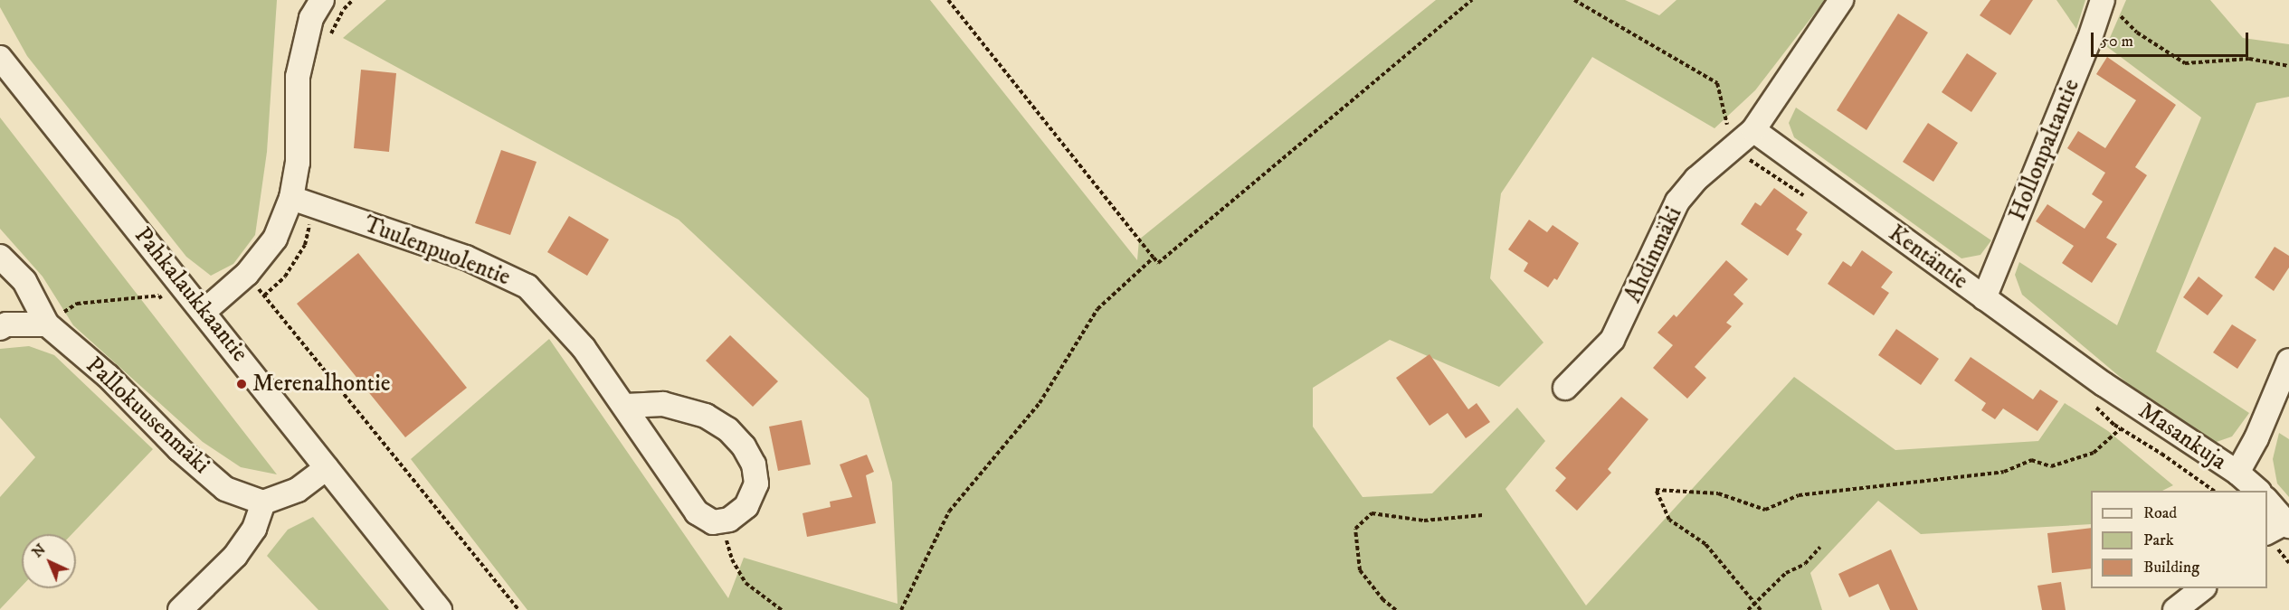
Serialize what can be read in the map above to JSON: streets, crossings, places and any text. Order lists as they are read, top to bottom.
{
  "streets": {
    "street": [
      "Hollonpaltantie",
      "Tuulenpuolentie",
      "Ahdinmäki",
      "Kentäntie",
      "Pahkalaukkaantie",
      "Pallokuusenmäki",
      "Masankuja"
    ]
  },
  "crossings": [
    ["Hollonpaltantie", "Kentäntie"],
    ["Ahdinmäki", "Kentäntie"],
    ["Kentäntie", "Masankuja"]
  ],
  "places": ["Merenalhontie"],
  "legend": ["Road", "Park", "Building"],
  "scale_bar": "50 m",
  "north": "top left"
}
